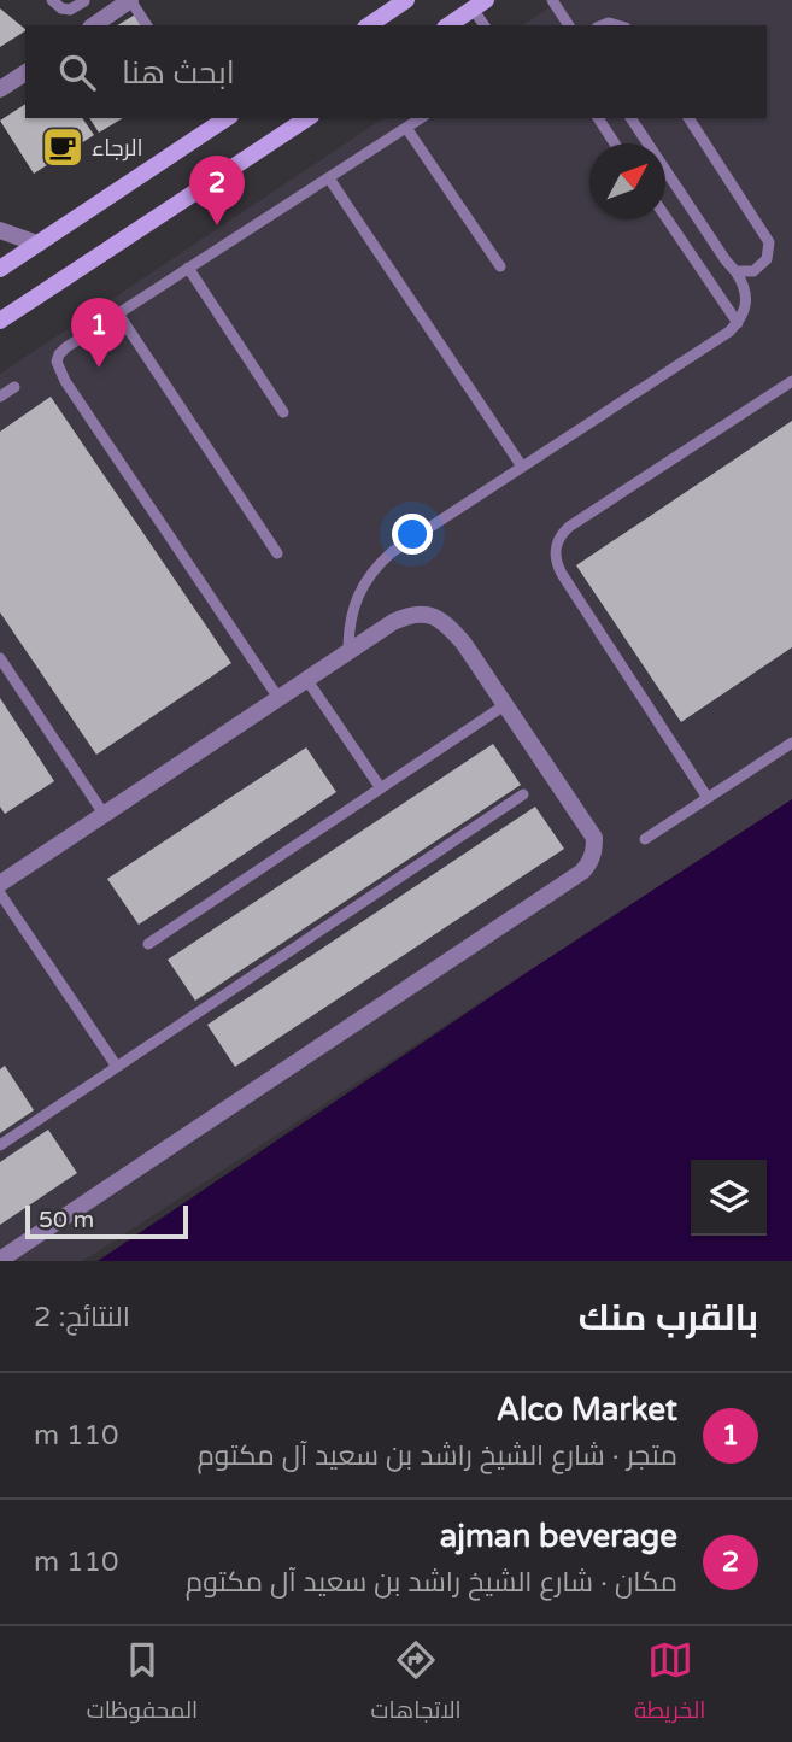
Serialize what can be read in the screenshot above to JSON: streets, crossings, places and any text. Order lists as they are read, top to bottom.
{
  "places": {
    "cafe": ["الرجاء"]
  },
  "scale_bar": "50 m",
  "north": "top right",
  "page": {
    "search": "ابحث هنا",
    "pins": ["2", "1"],
    "scale": "50 m",
    "heading": ["بالقرب منك", "النتائج: 2"],
    "list": [
      {
        "mark": "1",
        "name": "Alco Market",
        "note": "متجر · شارع الشيخ راشد بن سعيد آل مكتوم",
        "value": "110 m"
      },
      {
        "mark": "2",
        "name": "ajman beverage",
        "note": "مكان · شارع الشيخ راشد بن سعيد آل مكتوم",
        "value": "110 m"
      }
    ],
    "nav": ["الخريطة", "الاتجاهات", "المحفوظات"]
  }
}
